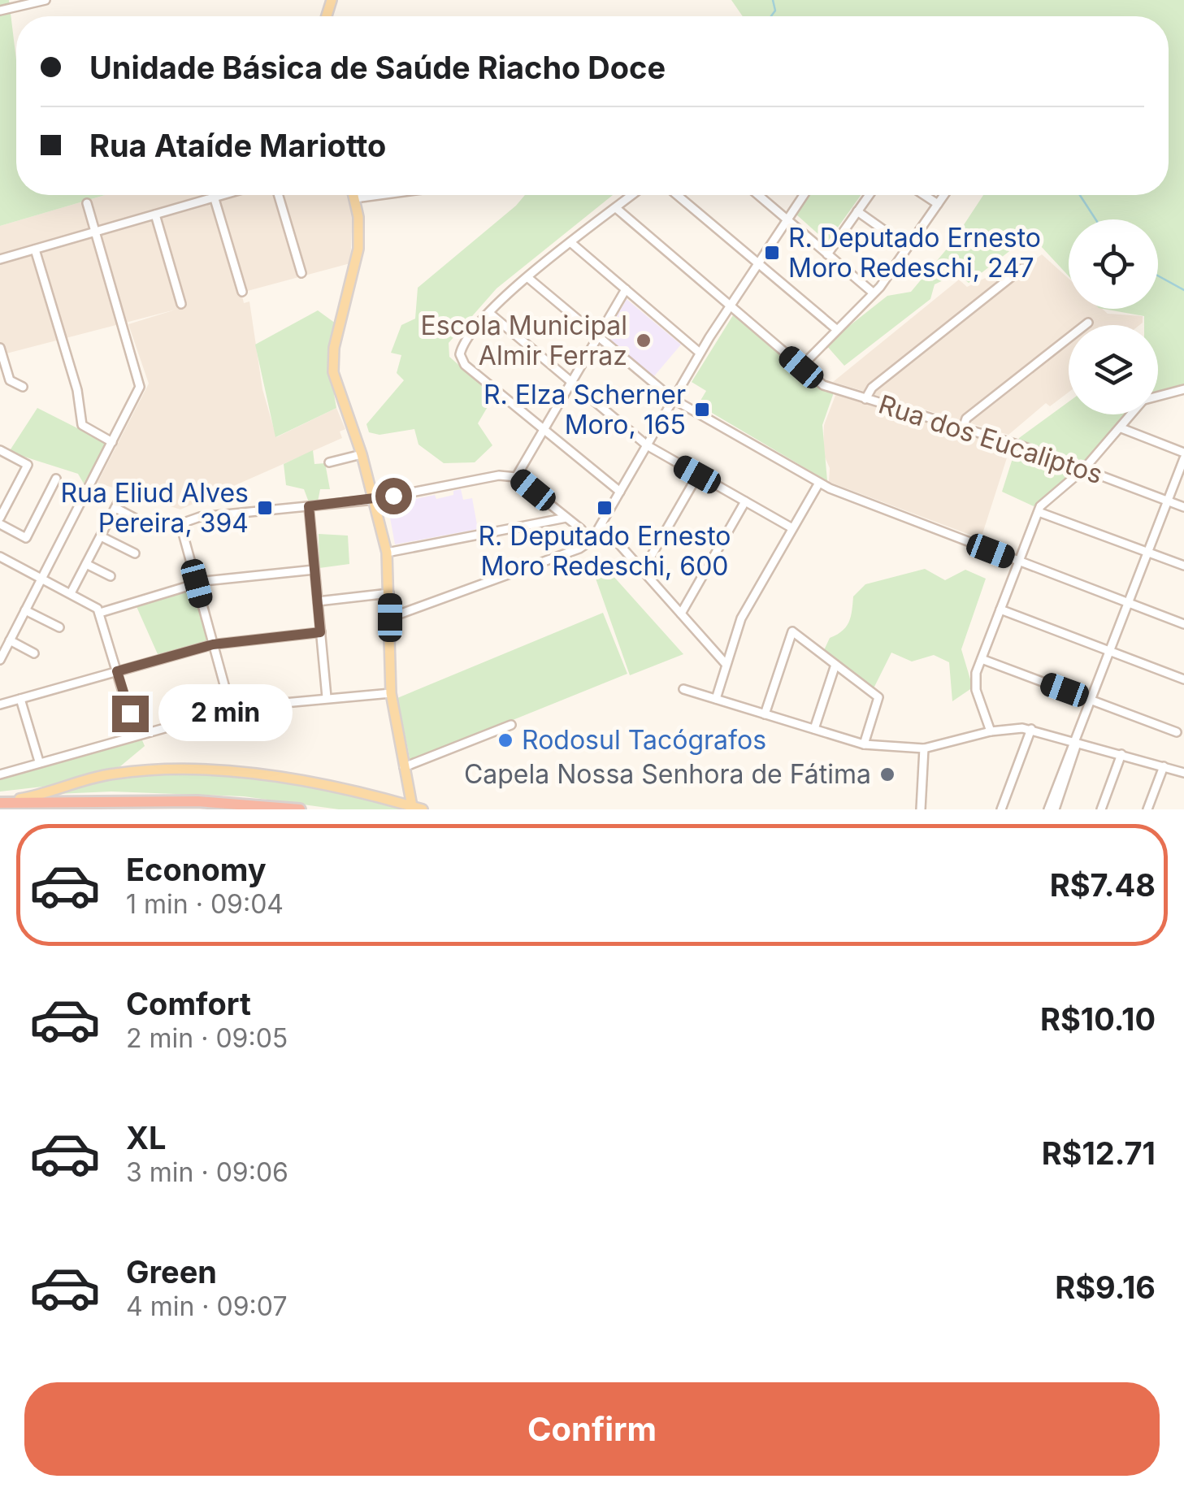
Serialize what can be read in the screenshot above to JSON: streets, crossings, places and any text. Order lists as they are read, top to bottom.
{
  "streets": {
    "street": ["Rua dos Eucaliptos"]
  },
  "places": {
    "transit": [
      "R. Deputado Ernesto Moro Redeschi, 247",
      "R. Elza Scherner Moro, 165",
      "Rua Eliud Alves Pereira, 394",
      "R. Deputado Ernesto Moro Redeschi, 600"
    ],
    "other": ["Escola Municipal Almir Ferraz", "Rodosul Tacógrafos", "Capela Nossa Senhora de Fátima"]
  },
  "page": {
    "banner": ["Unidade Básica de Saúde Riacho Doce", "Rua Ataíde Mariotto"],
    "bubble": "2 min",
    "list": [
      {
        "name": "Economy",
        "note": "1 min · 09:04",
        "value": "R$7.48"
      },
      {
        "name": "Comfort",
        "note": "2 min · 09:05",
        "value": "R$10.10"
      },
      {
        "name": "XL",
        "note": "3 min · 09:06",
        "value": "R$12.71"
      },
      {
        "name": "Green",
        "note": "4 min · 09:07",
        "value": "R$9.16"
      }
    ],
    "buttons": "Confirm"
  }
}
